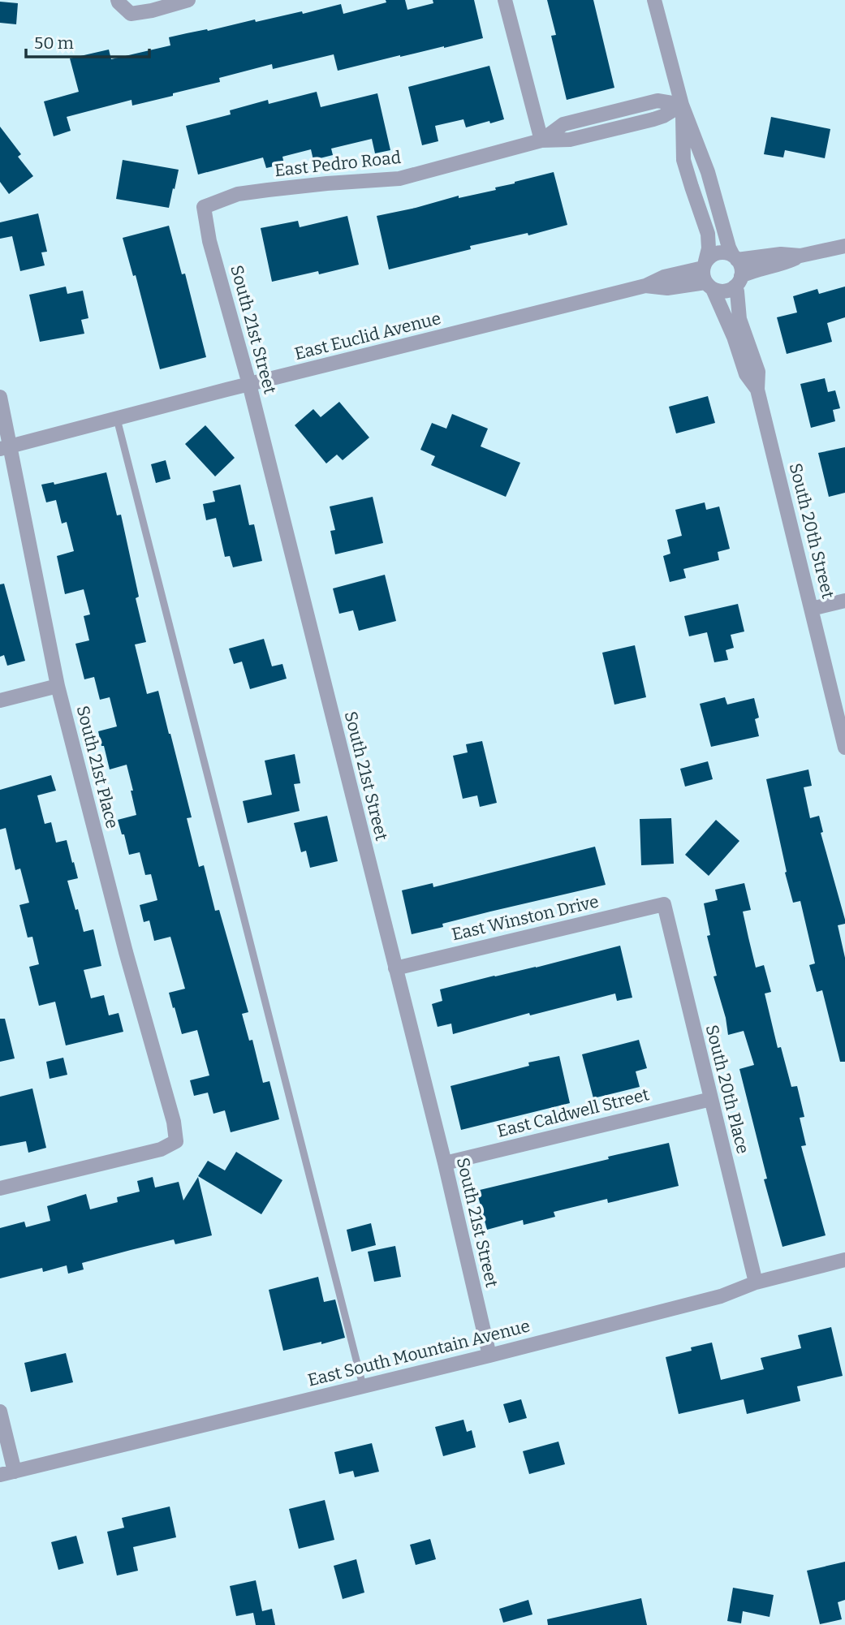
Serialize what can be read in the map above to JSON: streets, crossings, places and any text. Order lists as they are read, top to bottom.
{
  "streets": {
    "street": [
      "East Pedro Road",
      "South 21st Street",
      "East Euclid Avenue",
      "South 20th Street",
      "South 21st Place",
      "East Winston Drive",
      "South 20th Place",
      "East Caldwell Street",
      "East South Mountain Avenue"
    ]
  },
  "crossings": [
    ["East Pedro Road", "South 21st Street"],
    ["East Pedro Road", "South 20th Street"],
    ["South 21st Street", "East Euclid Avenue"],
    ["South 21st Street", "East Winston Drive"],
    ["South 21st Street", "East Caldwell Street"],
    ["South 21st Street", "East South Mountain Avenue"],
    ["East Euclid Avenue", "South 20th Street"],
    ["East Euclid Avenue", "South 21st Place"],
    ["East Winston Drive", "South 20th Place"],
    ["South 20th Place", "East Caldwell Street"],
    ["South 20th Place", "East South Mountain Avenue"]
  ],
  "scale_bar": "50 m"
}
